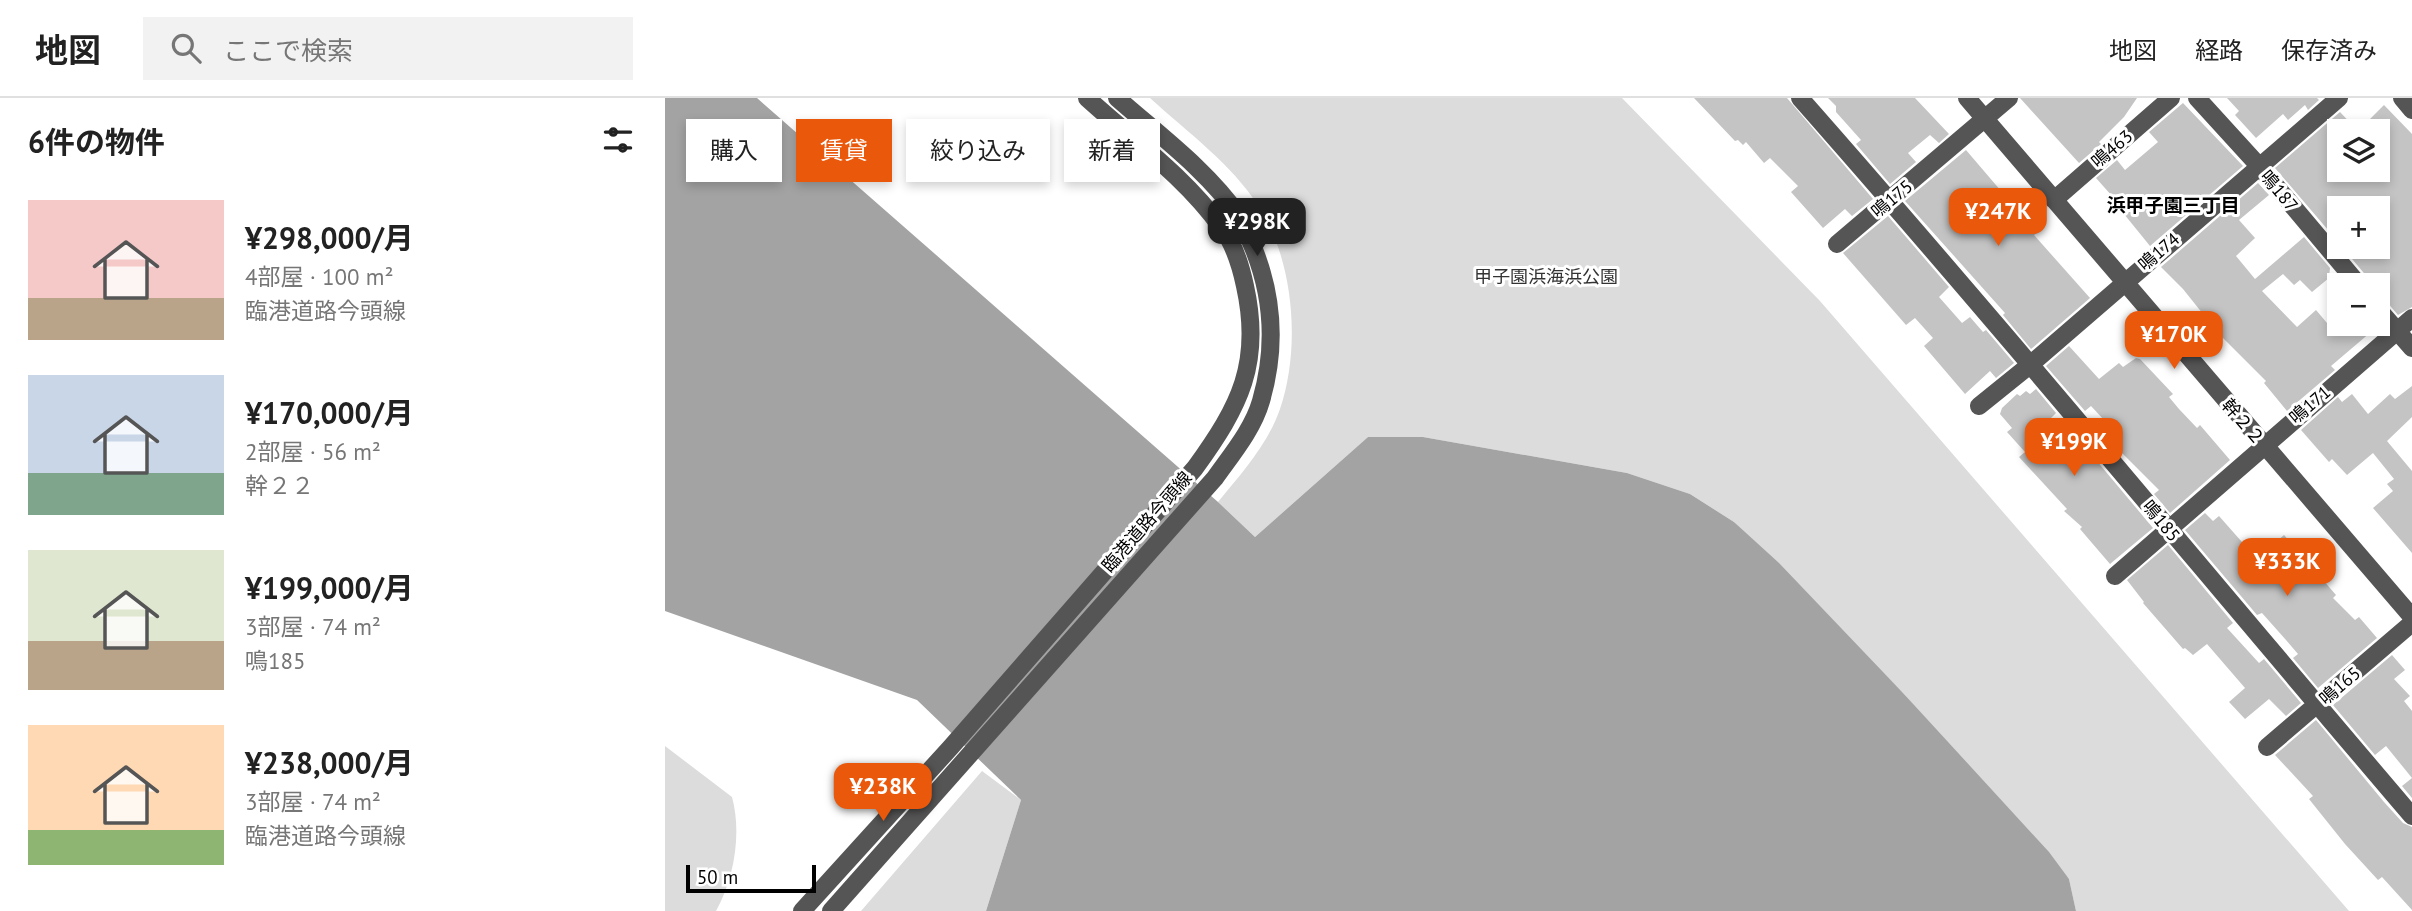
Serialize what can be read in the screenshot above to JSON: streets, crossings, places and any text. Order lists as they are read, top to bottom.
{
  "streets": {
    "street": [
      "鳴463",
      "鳴187",
      "鳴175",
      "鳴174",
      "鳴171",
      "幹２２",
      "鳴185",
      "臨港道路今頭線",
      "鳴165"
    ]
  },
  "crossings": [
    ["鳴463", "幹２２"],
    ["鳴187", "鳴174"],
    ["鳴175", "幹２２"],
    ["鳴175", "鳴185"],
    ["鳴174", "幹２２"],
    ["鳴174", "鳴185"],
    ["鳴171", "幹２２"],
    ["鳴171", "鳴185"],
    ["幹２２", "鳴165"],
    ["鳴185", "鳴165"]
  ],
  "districts": ["浜甲子園三丁目"],
  "parks": ["甲子園浜海浜公園"],
  "scale_bar": "50 m",
  "page": {
    "header": "地図",
    "search": "ここで検索",
    "nav": ["地図", "経路", "保存済み"],
    "heading": "6件の物件",
    "map_buttons": ["+", "−"],
    "chip": [
      "購入",
      "賃貸",
      "絞り込み",
      "新着"
    ],
    "list": [
      {
        "name": "¥298,000/月",
        "note": "4部屋 · 100 m² · 臨港道路今頭線"
      },
      {
        "name": "¥170,000/月",
        "note": "2部屋 · 56 m² · 幹２２"
      },
      {
        "name": "¥199,000/月",
        "note": "3部屋 · 74 m² · 鳴185"
      },
      {
        "name": "¥238,000/月",
        "note": "3部屋 · 74 m² · 臨港道路今頭線"
      }
    ],
    "price": [
      "¥247K",
      "¥298K",
      "¥170K",
      "¥199K",
      "¥333K",
      "¥238K"
    ],
    "scale": "50 m"
  }
}
